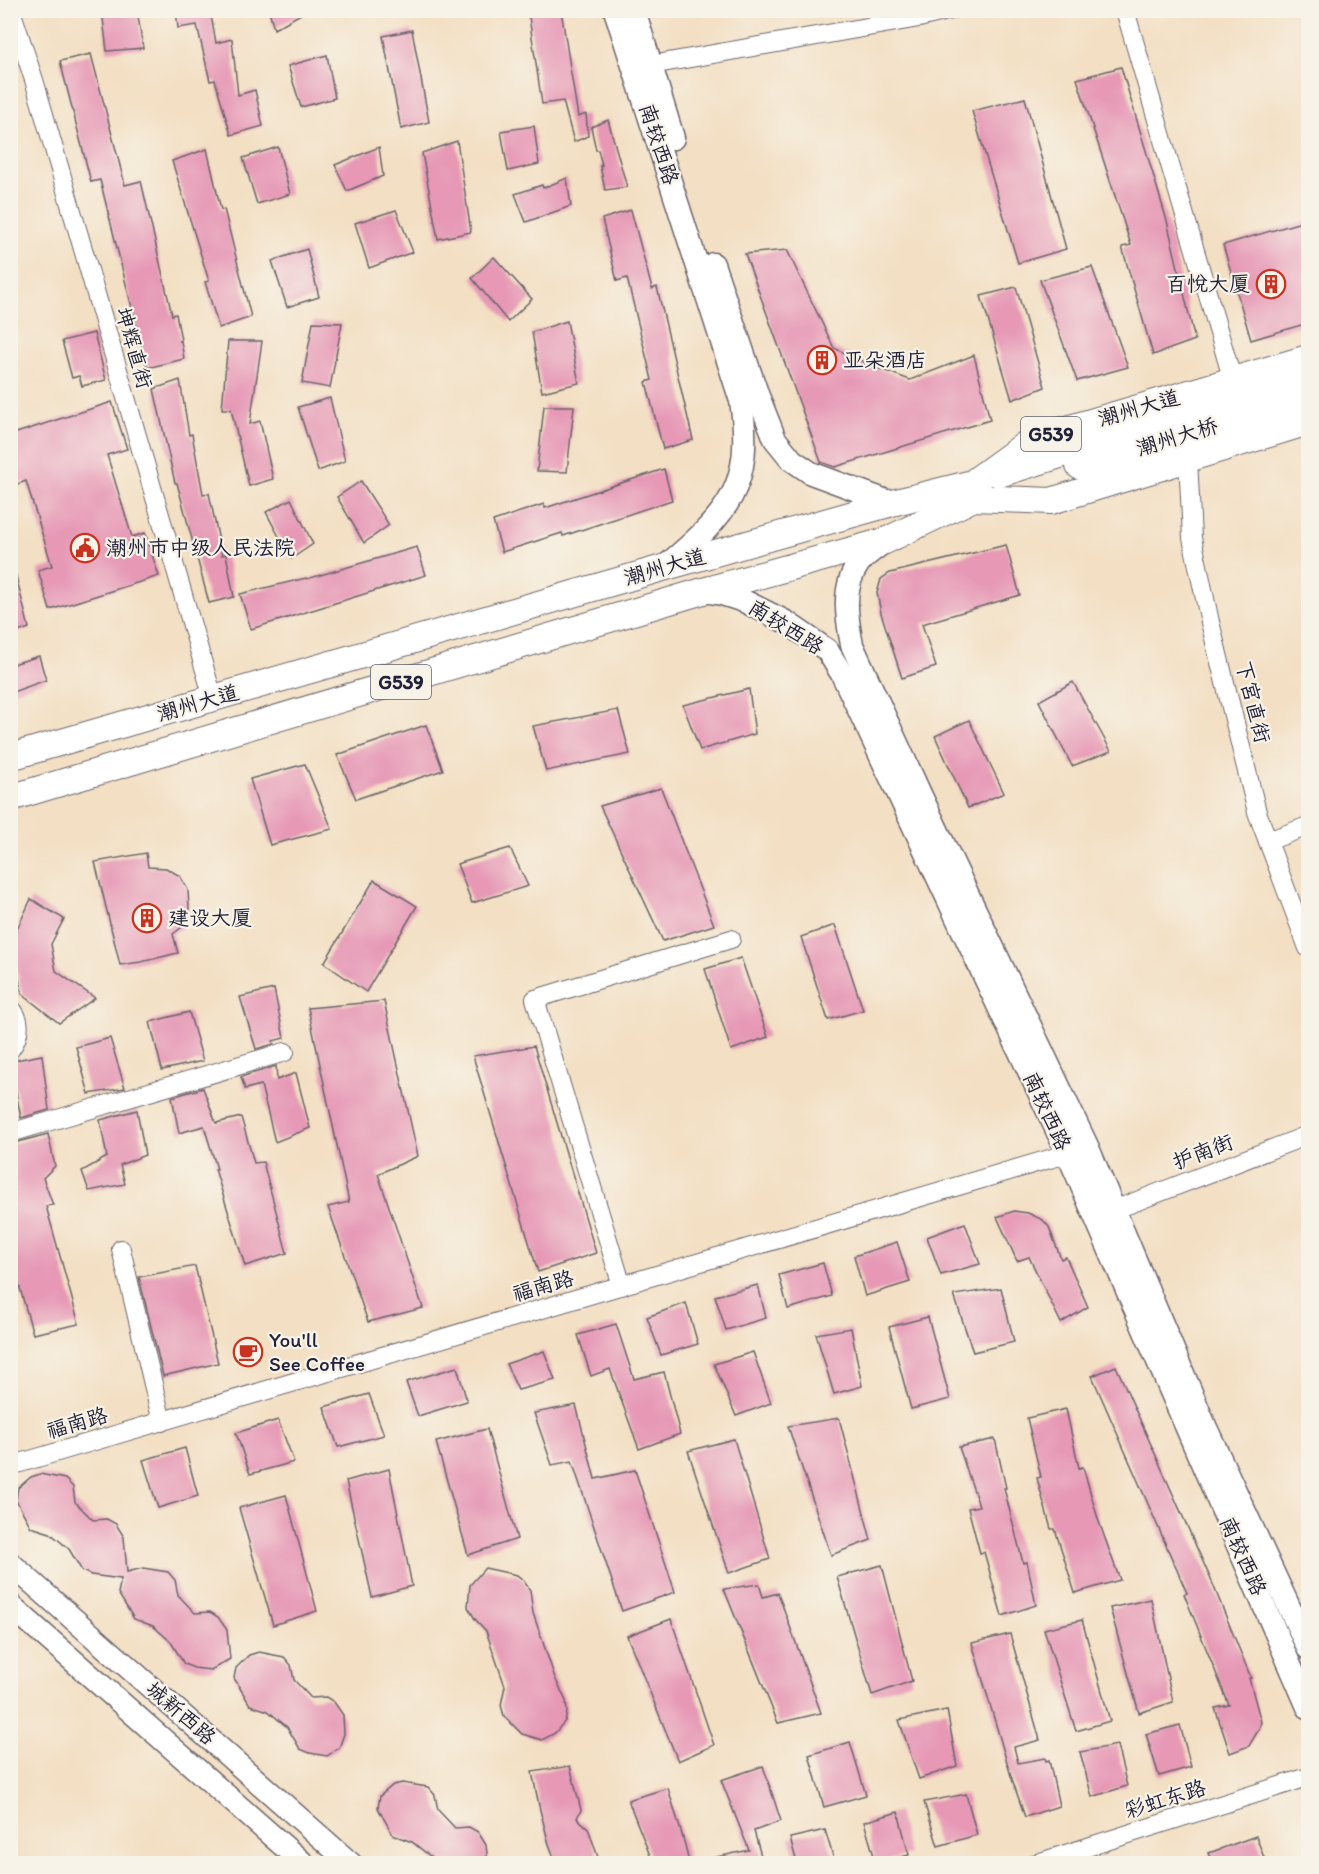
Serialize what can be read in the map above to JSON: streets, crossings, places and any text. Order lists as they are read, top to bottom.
{
  "streets": {
    "highway": ["潮州大道", "G539", "潮州大桥"],
    "main road": ["南较西路", "城新西路"],
    "street": [
      "坤辉直街",
      "下宫直街",
      "护南街",
      "福南路",
      "彩虹东路"
    ]
  },
  "crossings": [
    ["南较西路", "潮州大道"],
    ["南较西路", "护南街"],
    ["南较西路", "福南路"],
    ["坤辉直街", "潮州大道"],
    ["潮州大道", "下宫直街"]
  ],
  "places": {
    "building": ["百悦大厦", "亚朵酒店", "建设大厦"],
    "public building": ["潮州市中级人民法院"],
    "cafe": ["You'll See Coffee"]
  }
}
